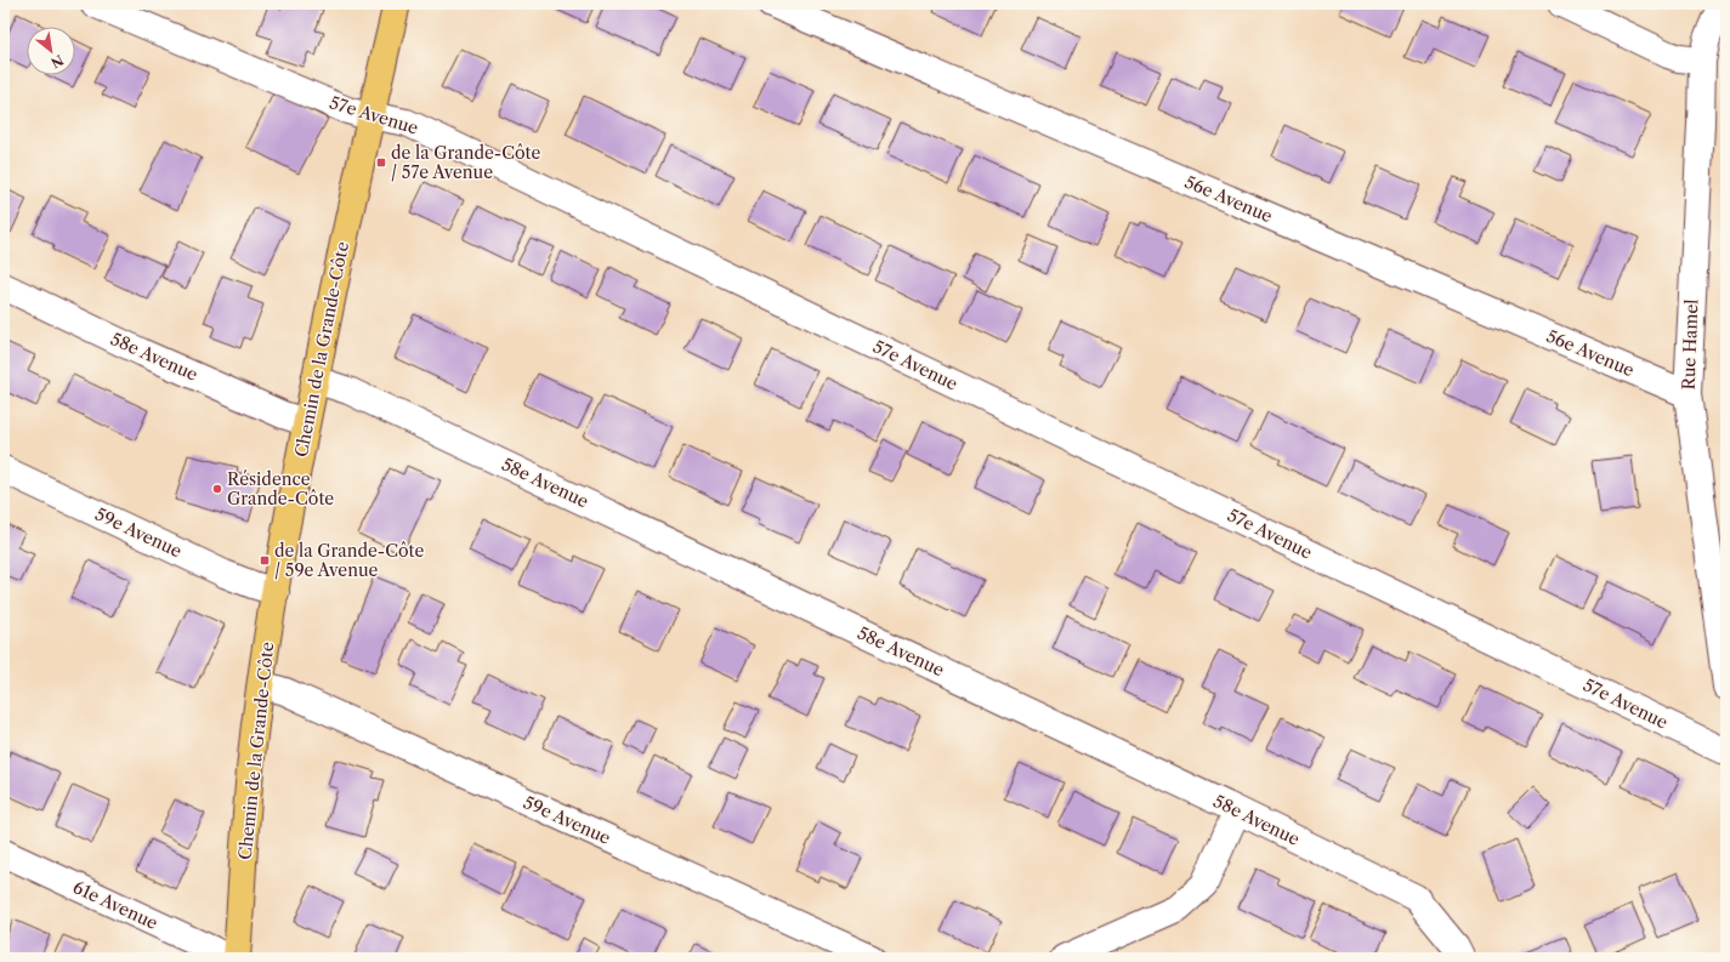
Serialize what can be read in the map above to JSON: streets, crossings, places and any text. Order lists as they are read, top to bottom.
{
  "streets": {
    "main road": ["Chemin de la Grande-Côte"],
    "street": [
      "57e Avenue",
      "56e Avenue",
      "Rue Hamel",
      "58e Avenue",
      "59e Avenue",
      "61e Avenue"
    ]
  },
  "crossings": [
    ["57e Avenue", "Chemin de la Grande-Côte"],
    ["56e Avenue", "Rue Hamel"],
    ["Chemin de la Grande-Côte", "58e Avenue"],
    ["Chemin de la Grande-Côte", "59e Avenue"]
  ],
  "places": {
    "transit": ["de la Grande-Côte / 57e Avenue", "de la Grande-Côte / 59e Avenue"],
    "other": ["Résidence Grande-Côte"]
  },
  "north": "bottom right"
}
